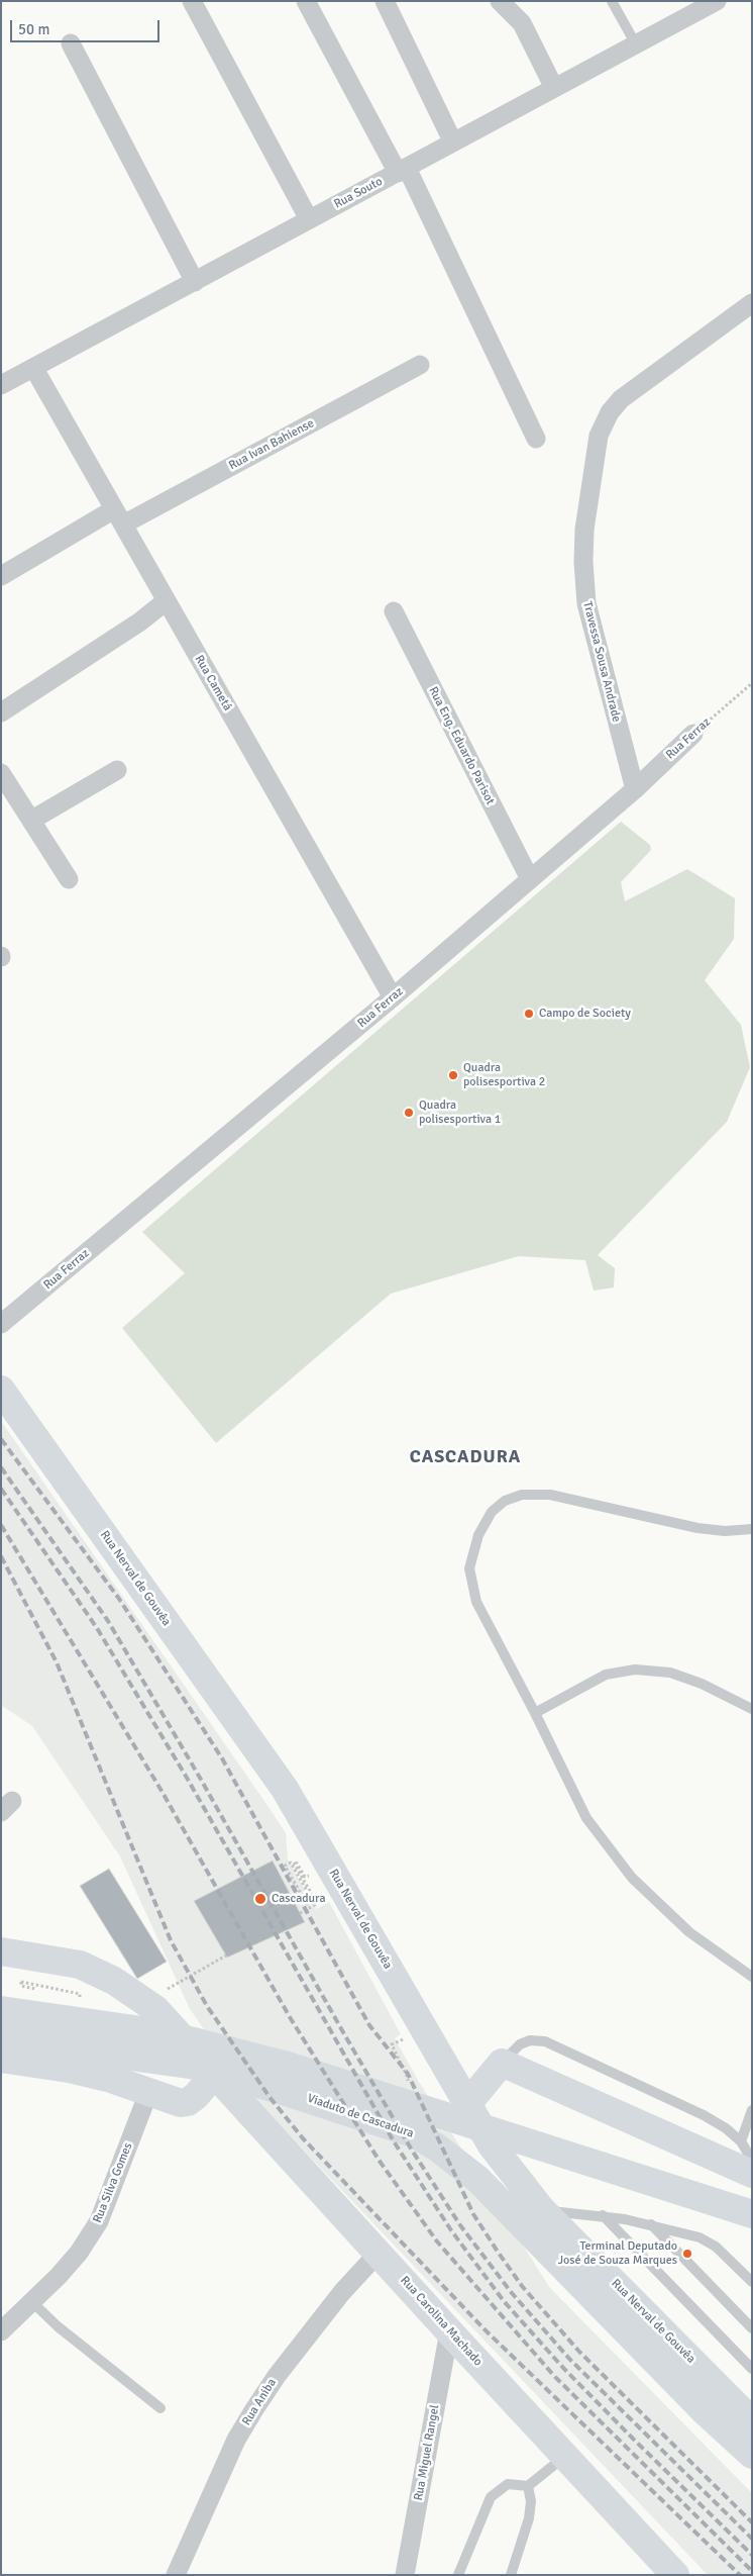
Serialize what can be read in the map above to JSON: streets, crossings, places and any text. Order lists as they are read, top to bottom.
{
  "streets": {
    "main road": ["Rua Nerval de Gouvêa", "Viaduto de Cascadura", "Rua Carolina Machado"],
    "street": [
      "Rua Souto",
      "Rua Ivan Bahiense",
      "Travessa Sousa Andrade",
      "Rua Cametá",
      "Rua Ferraz",
      "Rua Eng. Eduardo Parisot",
      "Rua Silva Gomes",
      "Rua Aniba",
      "Rua Miguel Rangel"
    ]
  },
  "crossings": [
    ["Rua Souto", "Rua Cametá"],
    ["Rua Ivan Bahiense", "Rua Cametá"],
    ["Travessa Sousa Andrade", "Rua Ferraz"],
    ["Rua Cametá", "Rua Ferraz"],
    ["Rua Ferraz", "Rua Eng. Eduardo Parisot"],
    ["Rua Carolina Machado", "Rua Aniba"],
    ["Rua Carolina Machado", "Rua Miguel Rangel"]
  ],
  "districts": ["CASCADURA"],
  "places": [
    "Campo de Society",
    "Quadra polisesportiva 2",
    "Quadra polisesportiva 1",
    "Cascadura",
    "Terminal Deputado José de Souza Marques"
  ],
  "scale_bar": "50 m"
}
